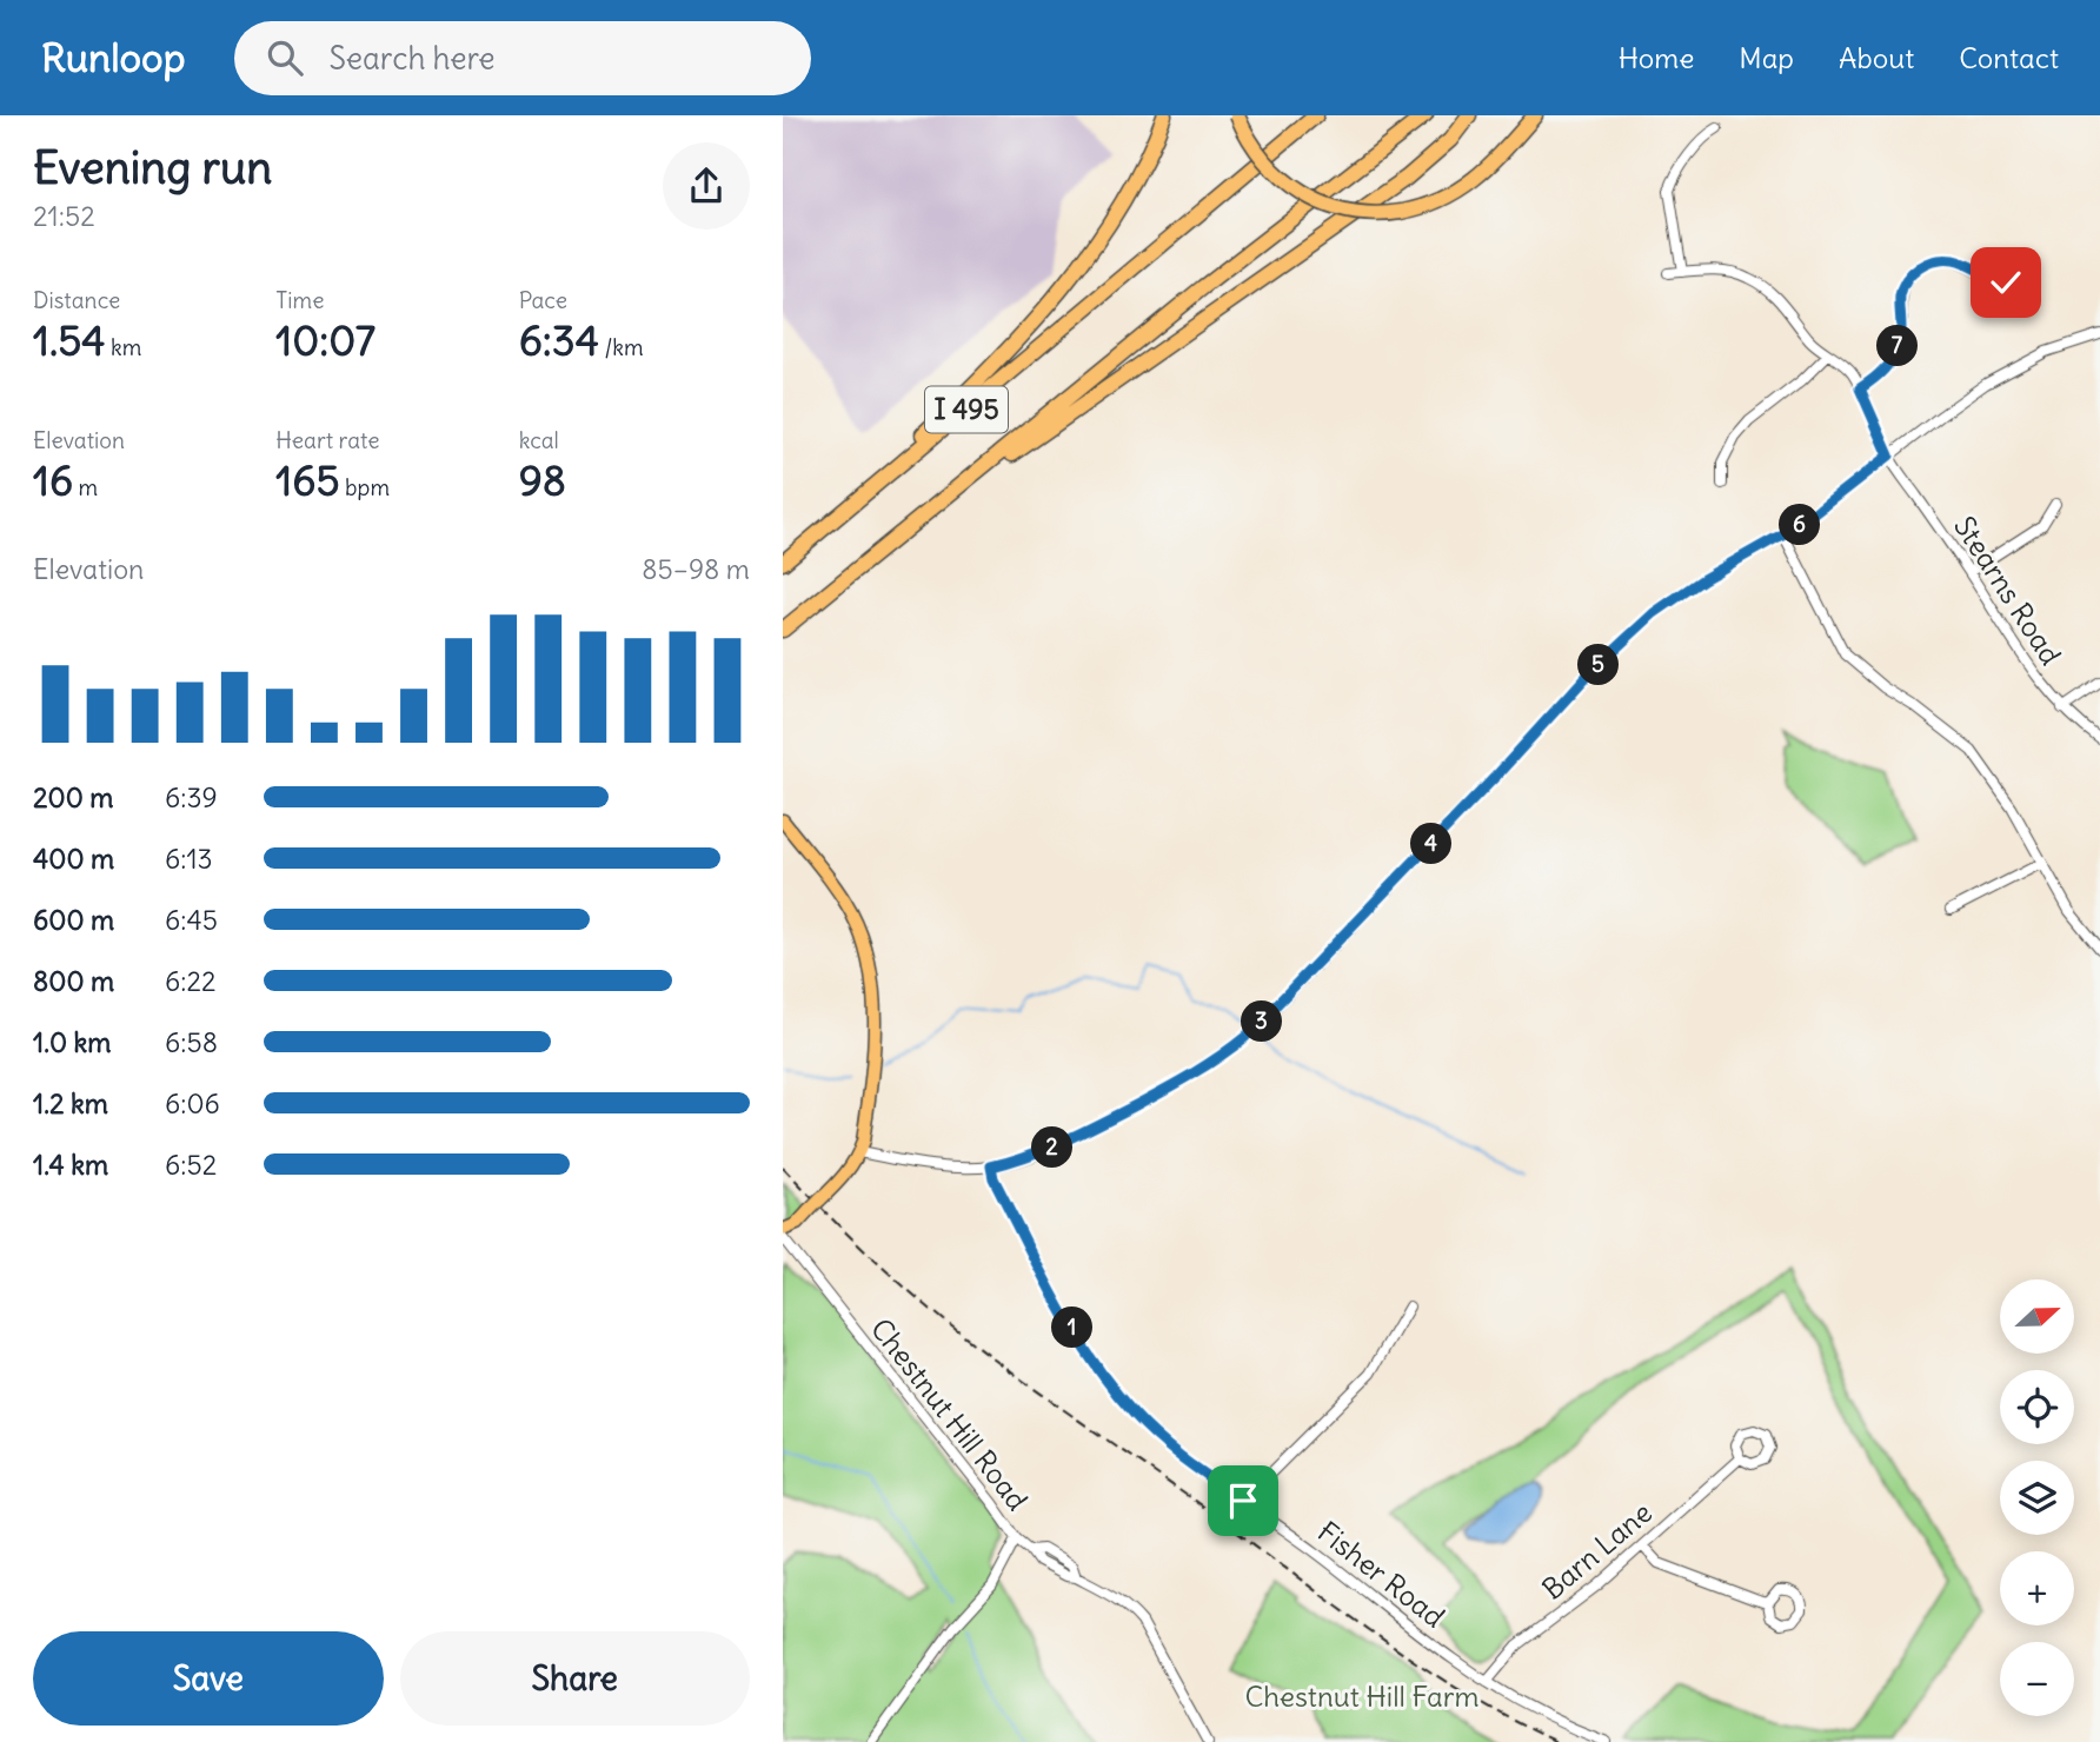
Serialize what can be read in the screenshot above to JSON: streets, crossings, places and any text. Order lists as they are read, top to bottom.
{
  "streets": {
    "highway": ["I 495"],
    "street": [
      "Stearns Road",
      "Chestnut Hill Road",
      "Barn Lane",
      "Fisher Road"
    ]
  },
  "crossings": [
    ["Barn Lane", "Fisher Road"]
  ],
  "parks": ["Chestnut Hill Farm"],
  "north": "right",
  "page": {
    "header": "Runloop",
    "search": "Search here",
    "nav": [
      "Home",
      "Map",
      "About",
      "Contact"
    ],
    "heading": ["Evening run", "21:52"],
    "stats": [
      ["Distance", "1.54 km"],
      ["Time", "10:07"],
      ["Pace", "6:34 /km"],
      ["Elevation", "16 m"],
      ["Heart rate", "165 bpm"],
      ["kcal", "98"]
    ],
    "pins": [
      "7",
      "6",
      "5",
      "4",
      "3",
      "2",
      "1"
    ],
    "chart": ["Elevation", "85–98 m"],
    "list": [
      {
        "name": "200 m",
        "note": "6:39"
      },
      {
        "name": "400 m",
        "note": "6:13"
      },
      {
        "name": "600 m",
        "note": "6:45"
      },
      {
        "name": "800 m",
        "note": "6:22"
      },
      {
        "name": "1.0 km",
        "note": "6:58"
      },
      {
        "name": "1.2 km",
        "note": "6:06"
      },
      {
        "name": "1.4 km",
        "note": "6:52"
      }
    ],
    "map_buttons": ["+", "−"],
    "buttons": ["Save", "Share"]
  }
}
